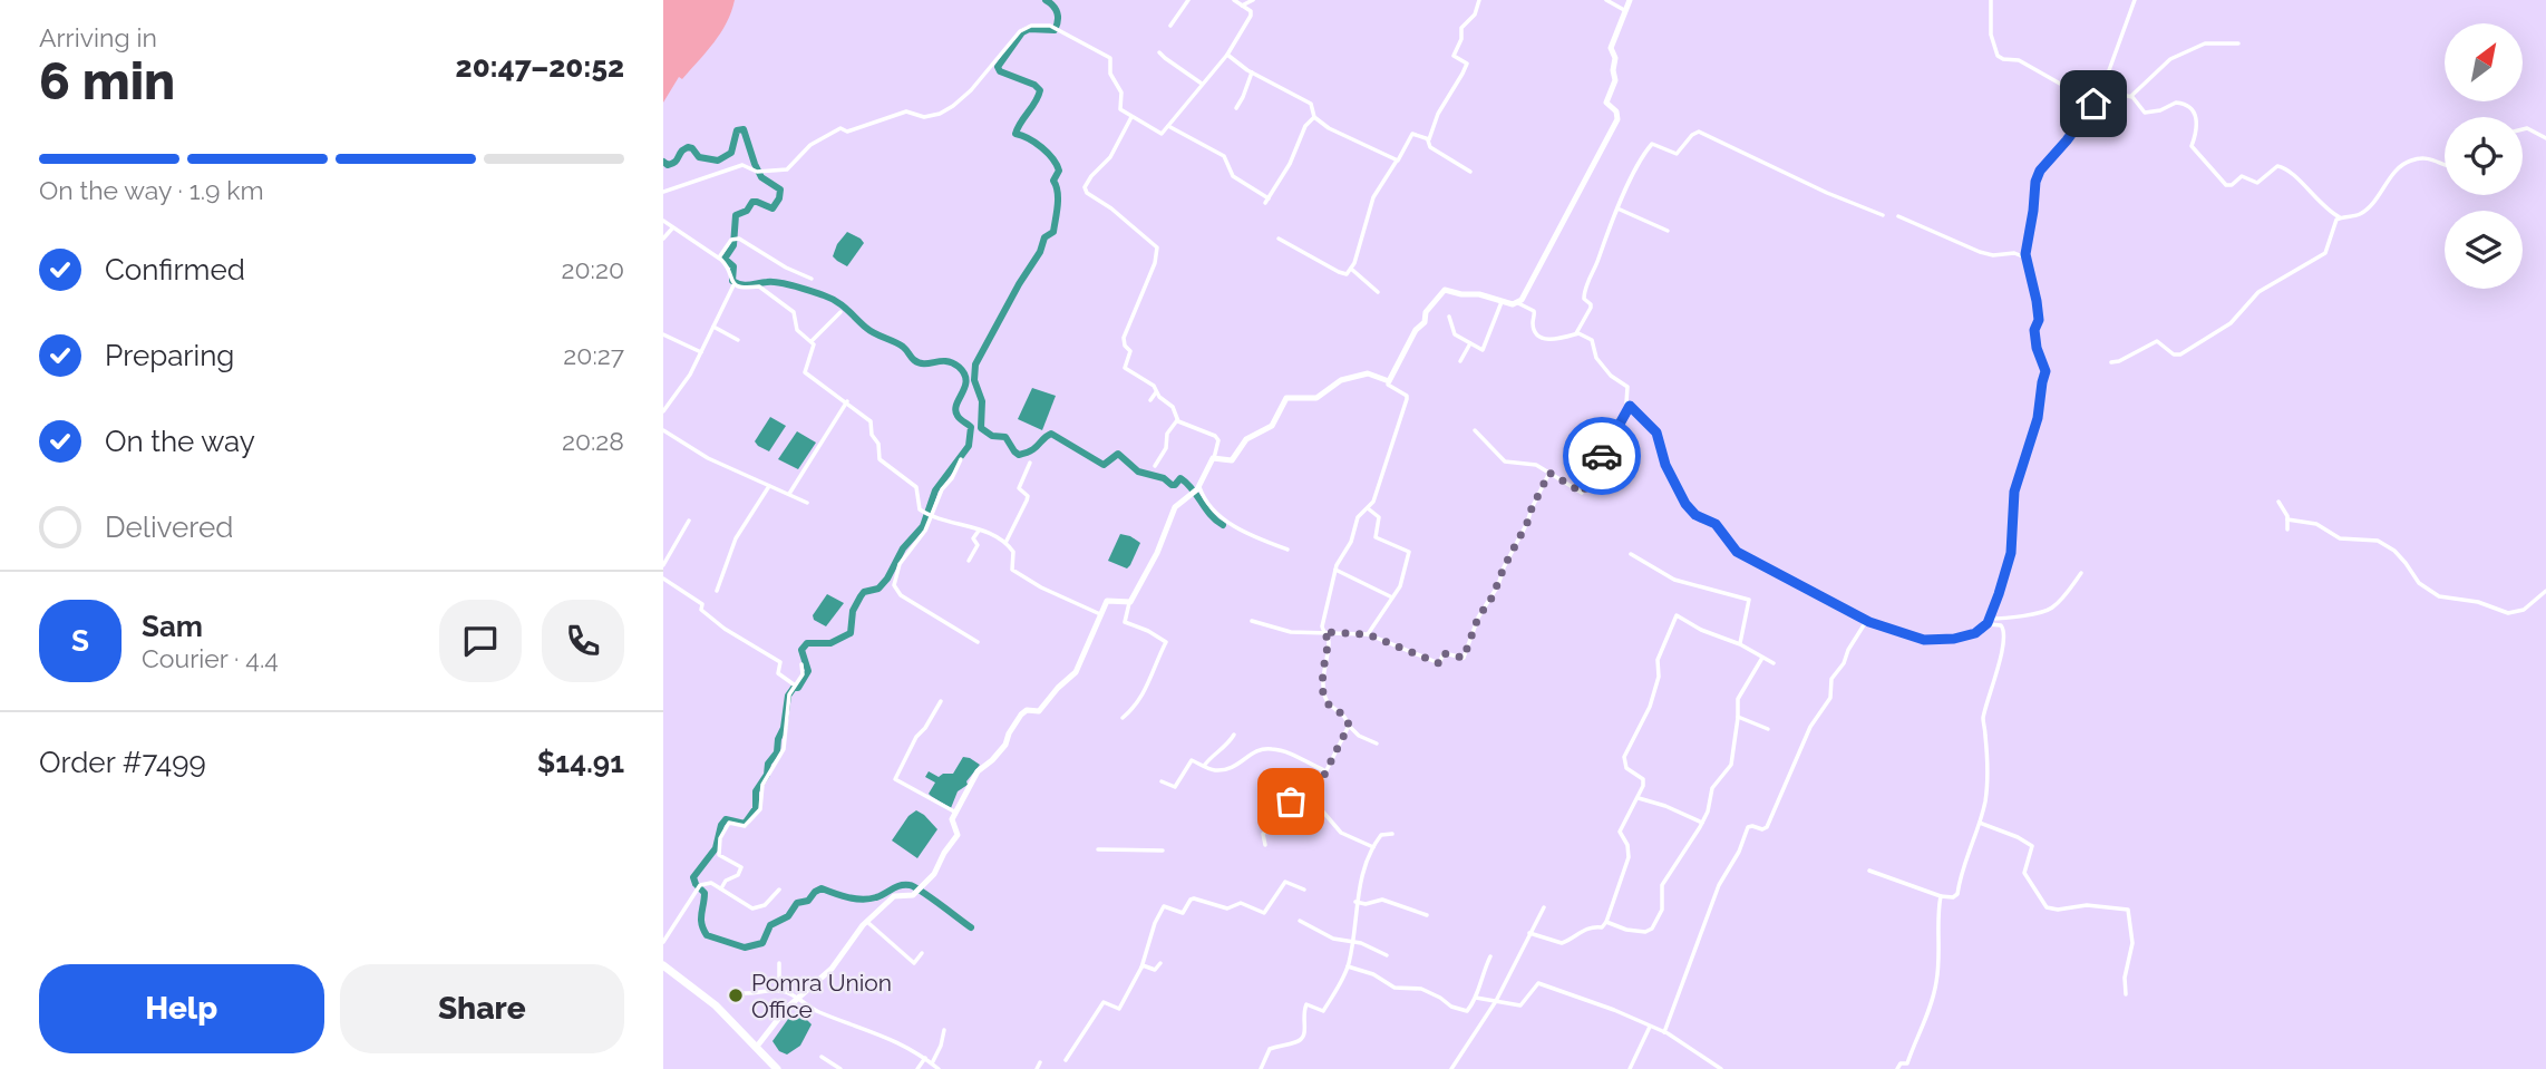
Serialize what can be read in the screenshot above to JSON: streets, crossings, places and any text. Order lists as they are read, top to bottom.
{
  "places": ["Pomra Union Office"],
  "north": "top right",
  "page": {
    "heading": ["6 min", "Arriving in", "20:47–20:52"],
    "panel": [
      "Sam",
      "Courier · 4.4",
      "Order #7499",
      "$14.91"
    ],
    "bar": "On the way · 1.9 km",
    "list": [
      ["Confirmed", "20:20"],
      ["Preparing", "20:27"],
      ["On the way", "20:28"],
      "Delivered"
    ],
    "round": "S",
    "buttons": ["Help", "Share"]
  }
}
